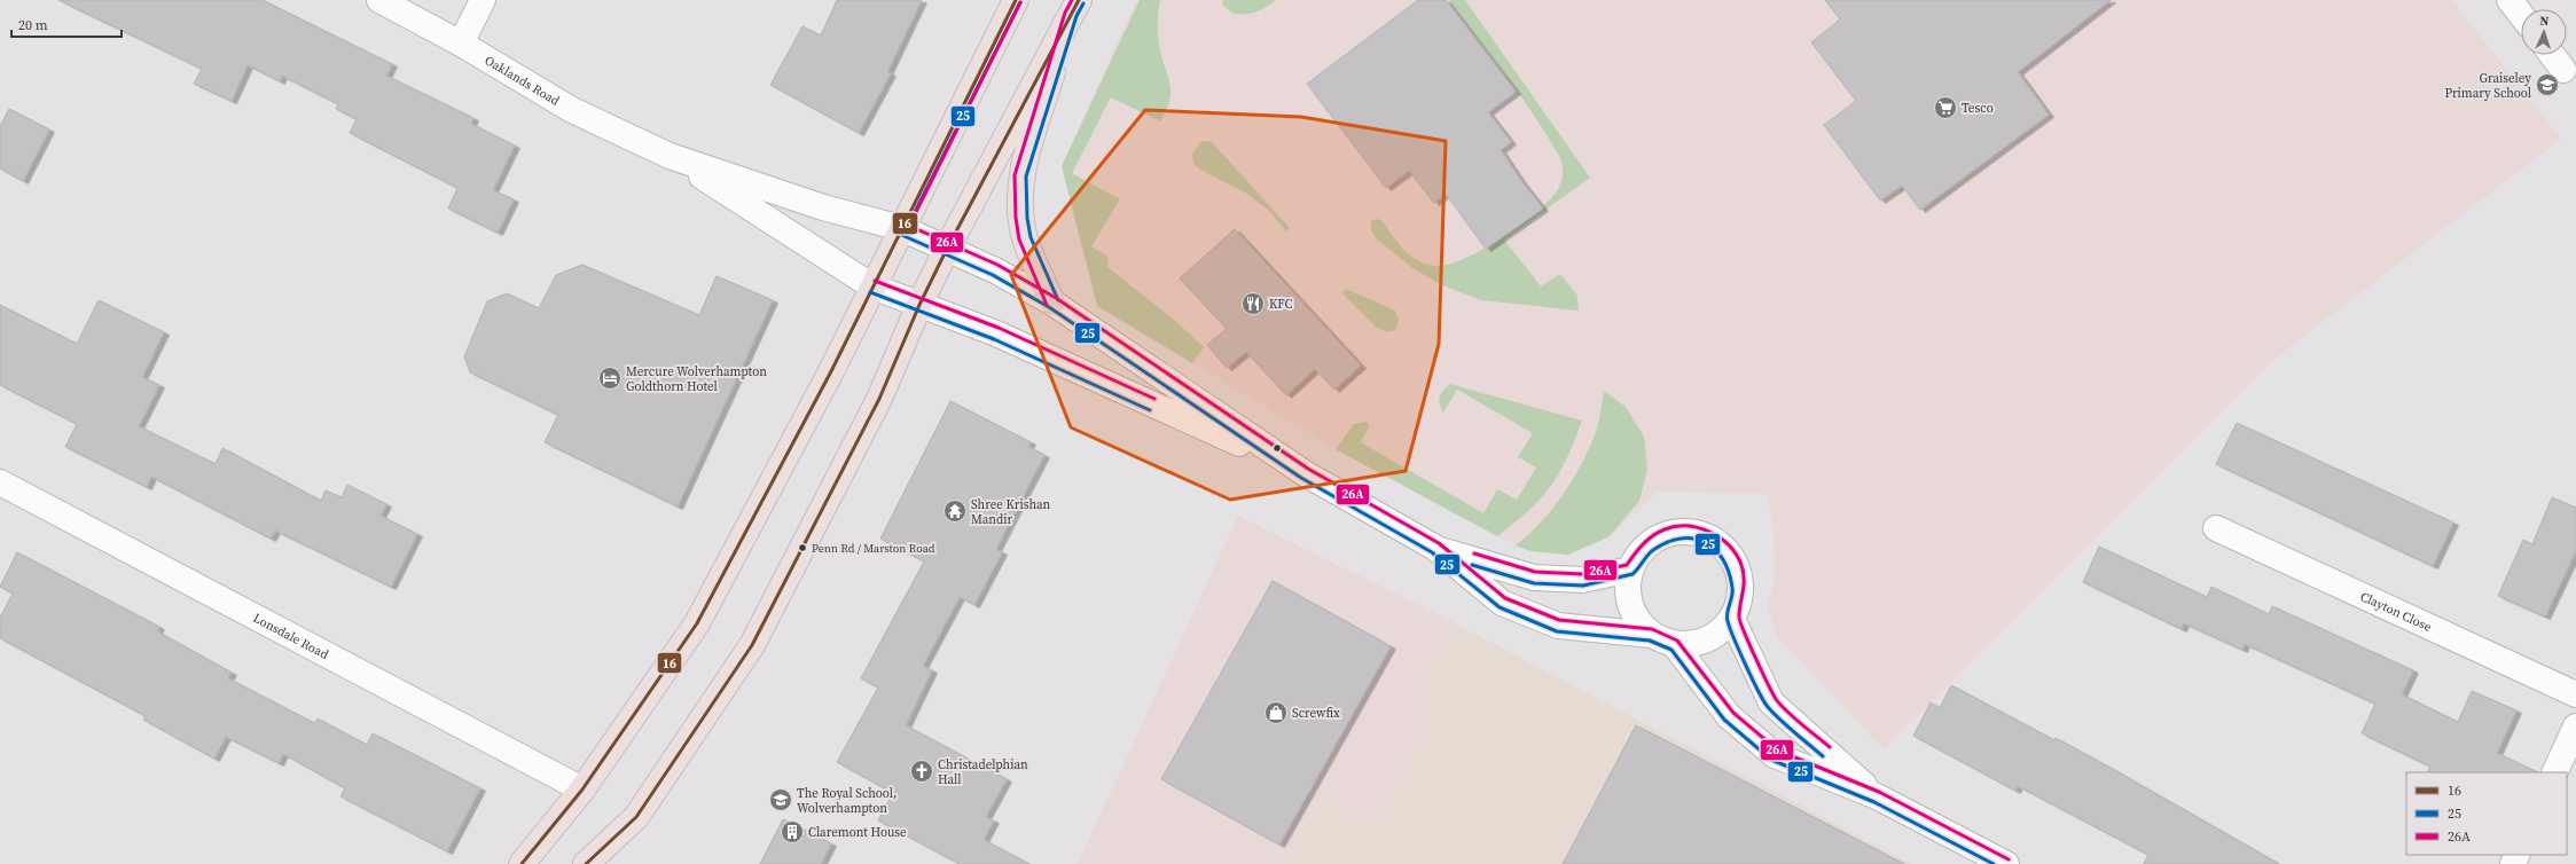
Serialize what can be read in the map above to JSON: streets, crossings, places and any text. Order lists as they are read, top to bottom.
{
  "streets": {
    "street": ["Oaklands Road", "Clayton Close", "Lonsdale Road"]
  },
  "places": {
    "school or university": ["Graiseley Primary School", "The Royal School, Wolverhampton"],
    "supermarket": ["Tesco"],
    "restaurant": ["KFC"],
    "hotel": ["Mercure Wolverhampton Goldthorn Hotel"],
    "temple": ["Shree Krishan Mandir"],
    "other": ["Penn Rd / Marston Road"],
    "shop": ["Screwfix"],
    "church": ["Christadelphian Hall"],
    "building": ["Claremont House"]
  },
  "lines": ["transit line 16", "transit line 26A", "transit line 25"],
  "legend": ["16", "25", "26A"],
  "scale_bar": "20 m",
  "north": "top"
}
